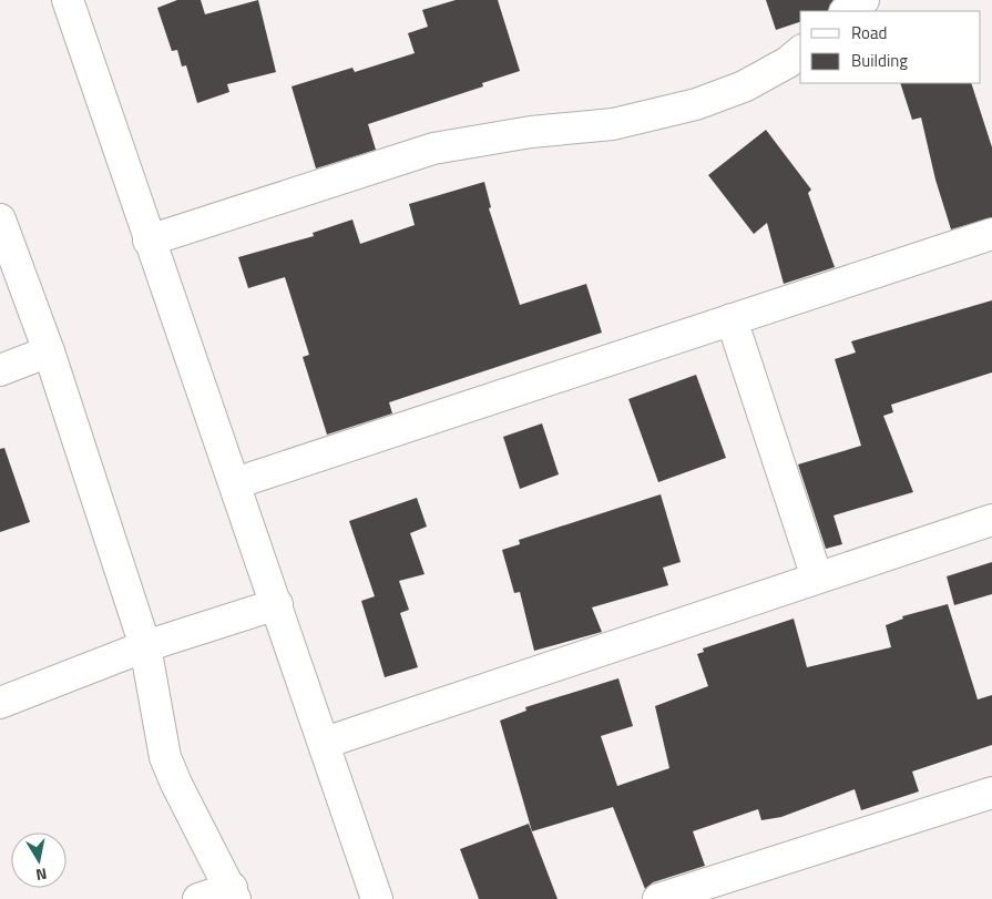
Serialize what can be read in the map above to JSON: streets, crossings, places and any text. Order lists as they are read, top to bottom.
{
  "legend": ["Road", "Building"],
  "north": "bottom"
}
